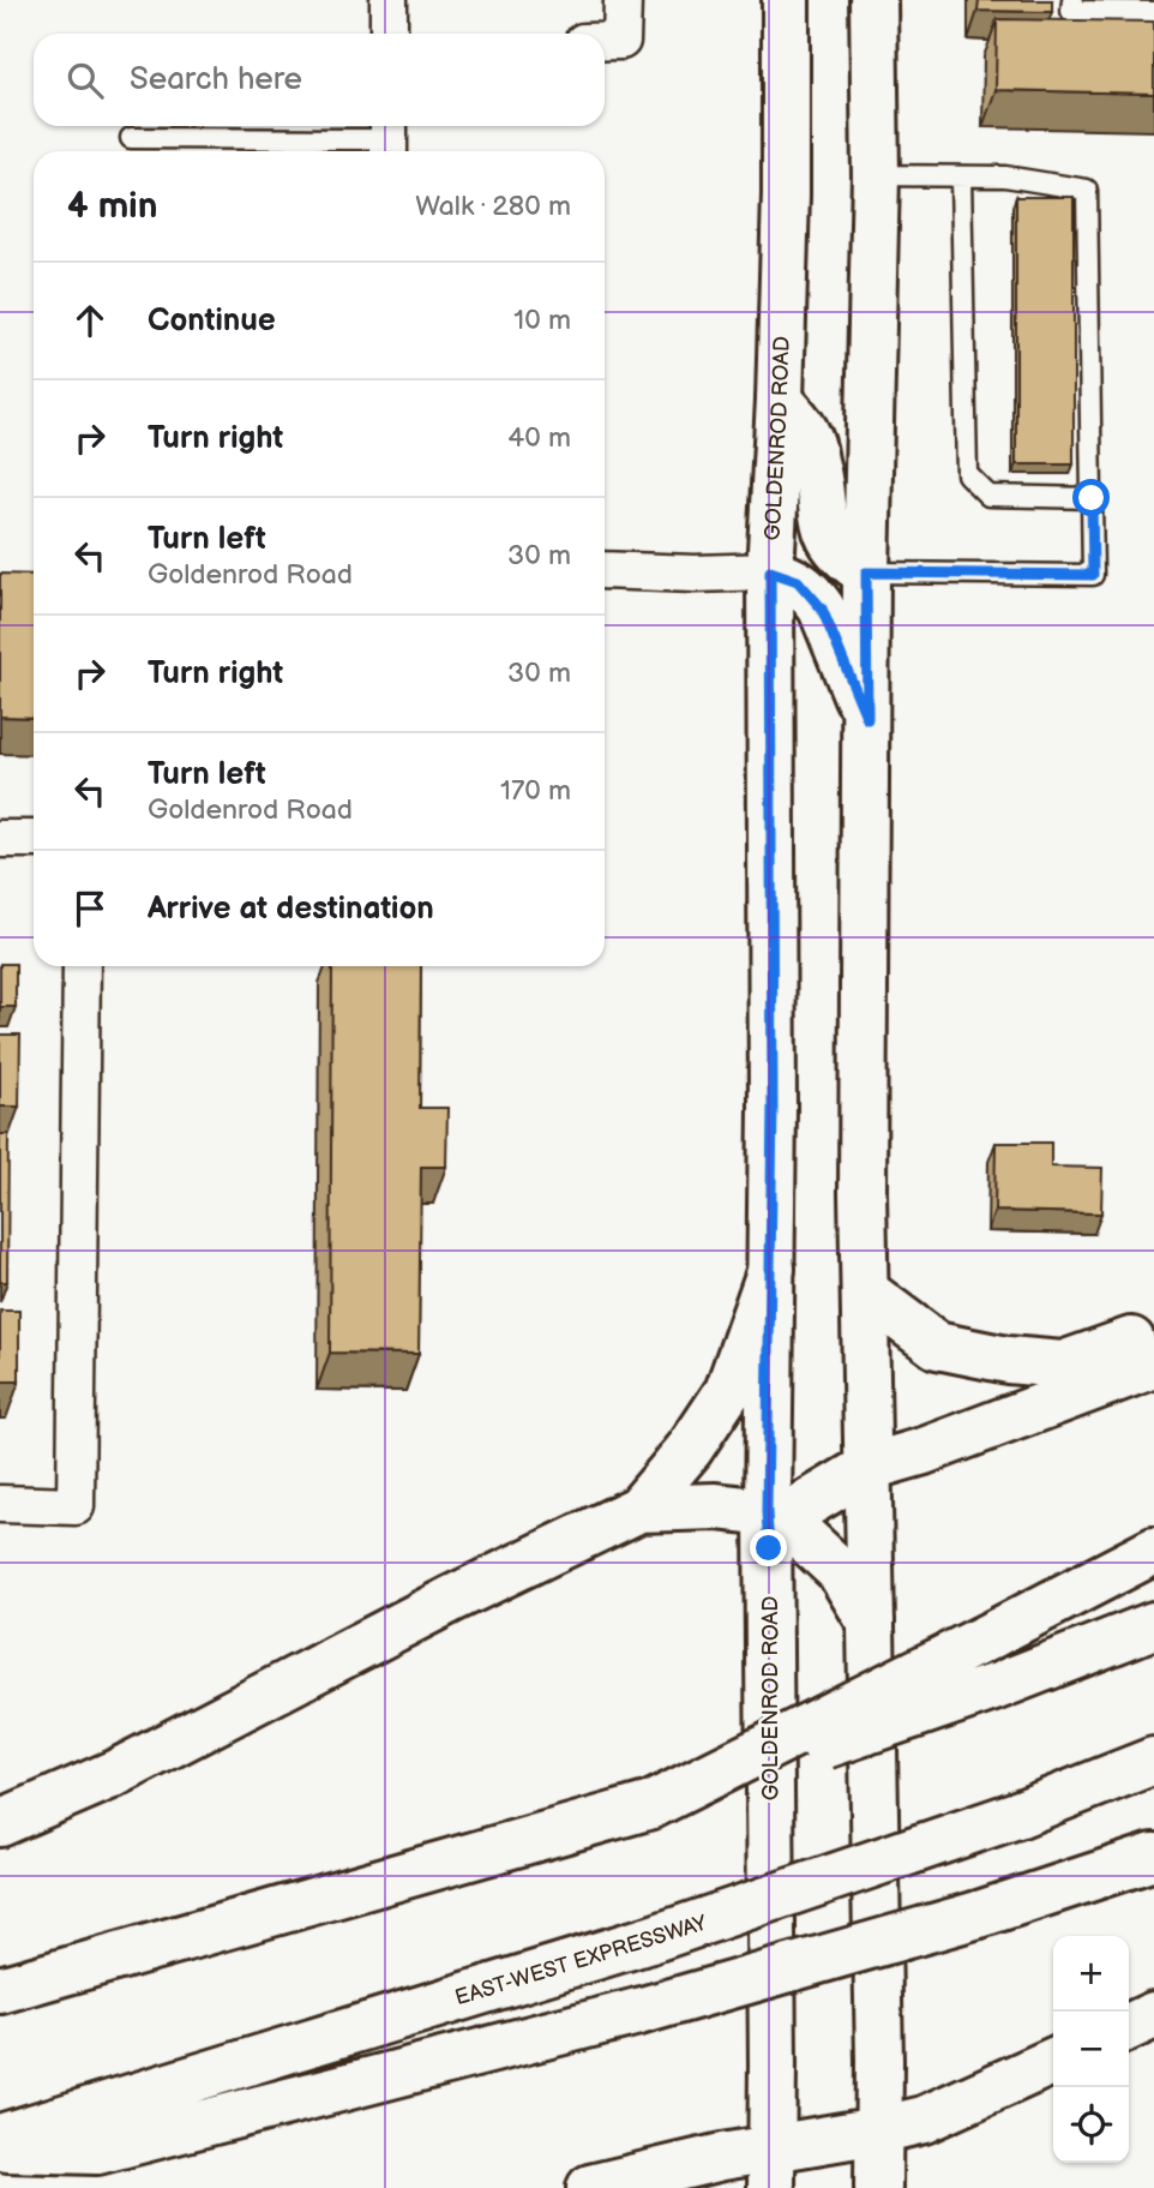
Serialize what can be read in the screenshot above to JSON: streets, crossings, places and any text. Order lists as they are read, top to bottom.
{
  "streets": {
    "main road": ["GOLDENROD ROAD", "EAST-WEST EXPRESSWAY"]
  },
  "page": {
    "search": "Search here",
    "heading": ["4 min", "Walk · 280 m"],
    "list": [
      ["Continue", "10 m"],
      ["Turn right", "40 m"],
      ["Turn left", "Goldenrod Road", "30 m"],
      ["Turn right", "30 m"],
      ["Turn left", "Goldenrod Road", "170 m"],
      "Arrive at destination"
    ],
    "map_buttons": ["+", "−"]
  }
}
